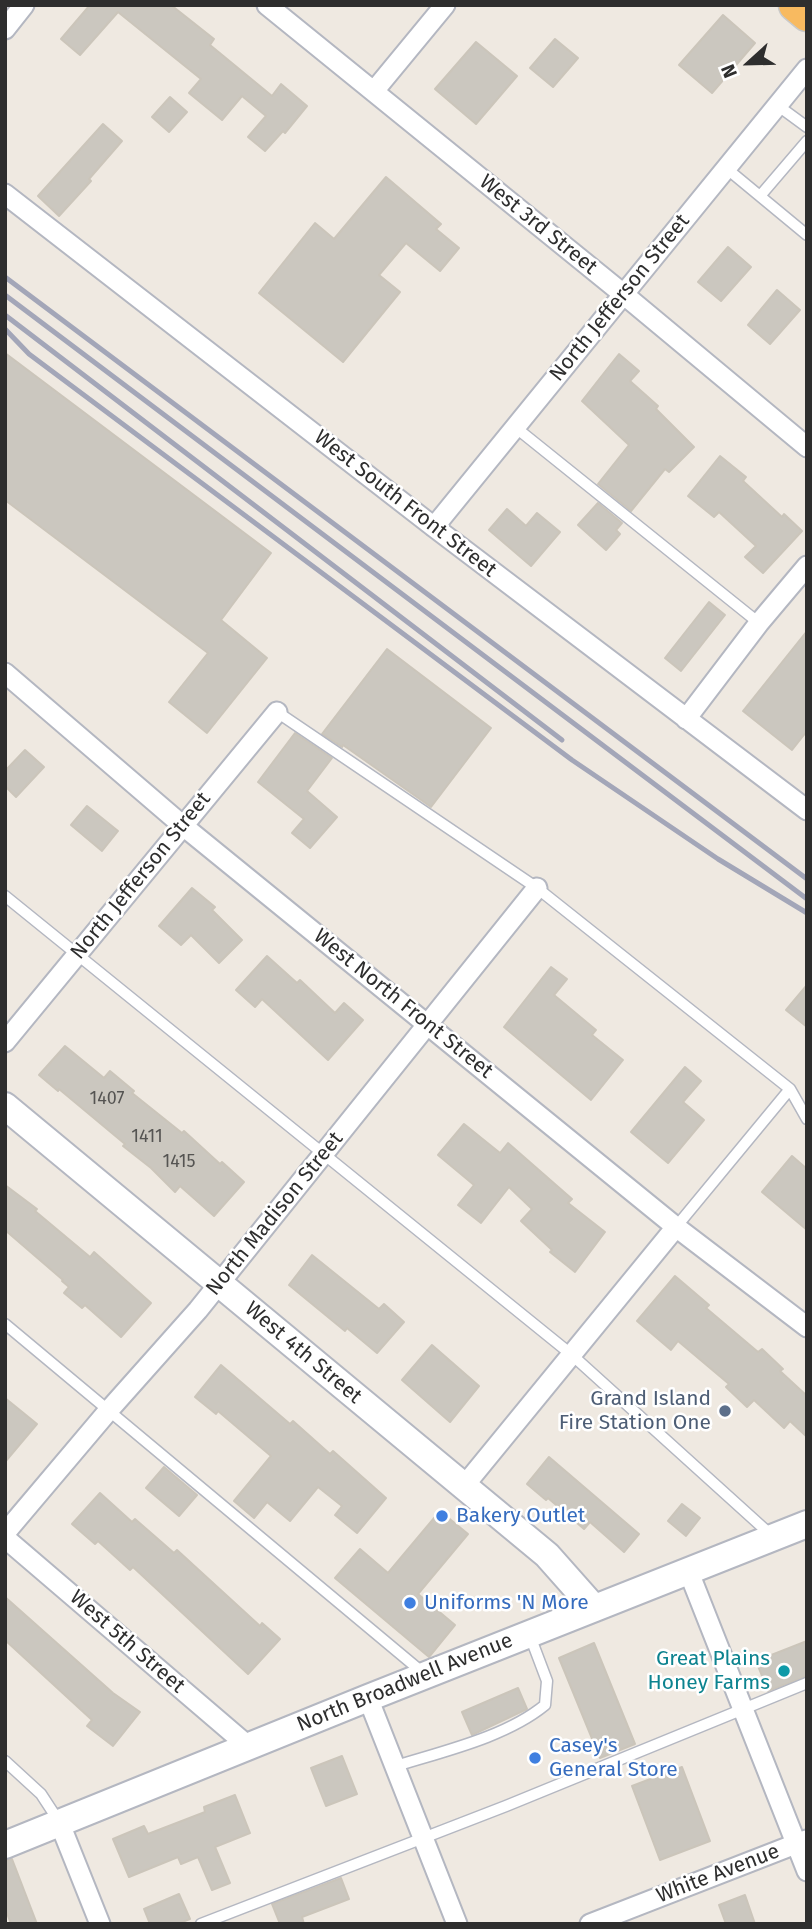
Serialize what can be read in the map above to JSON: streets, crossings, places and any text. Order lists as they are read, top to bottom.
{
  "streets": {
    "main road": ["West 4th Street", "North Broadwell Avenue"],
    "street": [
      "West 3rd Street",
      "North Jefferson Street",
      "West South Front Street",
      "West North Front Street",
      "North Madison Street",
      "West 5th Street",
      "White Avenue"
    ]
  },
  "crossings": [
    ["West 3rd Street", "North Jefferson Street"],
    ["North Jefferson Street", "West South Front Street"],
    ["North Jefferson Street", "West North Front Street"],
    ["West North Front Street", "North Madison Street"],
    ["North Madison Street", "West 4th Street"],
    ["North Madison Street", "West 5th Street"],
    ["West 4th Street", "North Broadwell Avenue"],
    ["West 5th Street", "North Broadwell Avenue"]
  ],
  "places": [
    "Grand Island Fire Station One",
    "Bakery Outlet",
    "Uniforms 'N More",
    "Great Plains Honey Farms",
    "Casey's General Store"
  ],
  "house_numbers": ["1407", "1411", "1415"],
  "north": "left"
}
